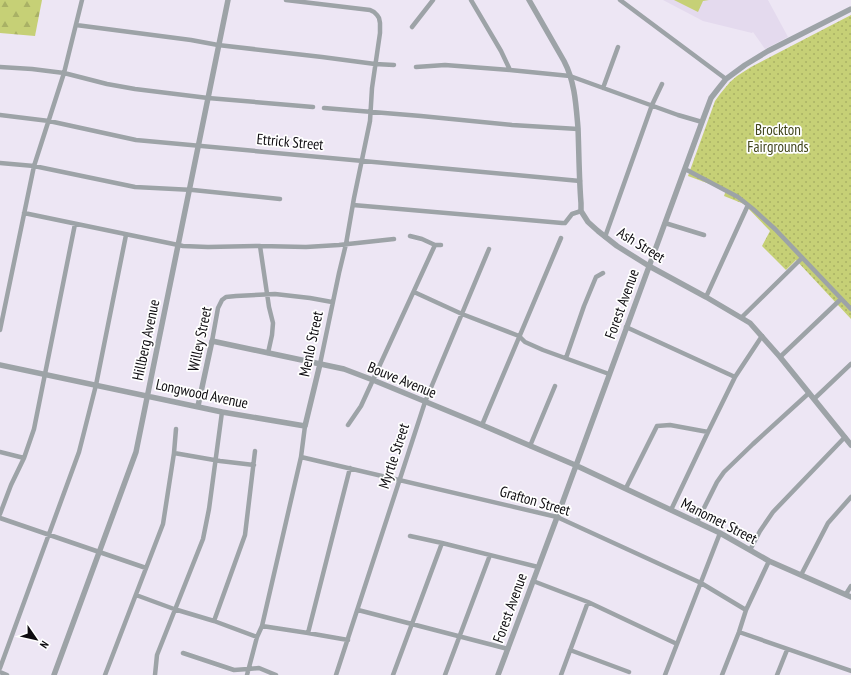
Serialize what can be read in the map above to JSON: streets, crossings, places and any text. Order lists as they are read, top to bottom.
{
  "streets": {
    "street": [
      "Ettrick Street",
      "Ash Street",
      "Forest Avenue",
      "Willey Street",
      "Hillberg Avenue",
      "Menlo Street",
      "Bouve Avenue",
      "Longwood Avenue",
      "Myrtle Street",
      "Grafton Street",
      "Manomet Street"
    ]
  },
  "crossings": [
    ["Ettrick Street", "Hillberg Avenue"],
    ["Ettrick Street", "Menlo Street"],
    ["Ash Street", "Forest Avenue"],
    ["Forest Avenue", "Bouve Avenue"],
    ["Forest Avenue", "Grafton Street"],
    ["Forest Avenue", "Manomet Street"],
    ["Willey Street", "Bouve Avenue"],
    ["Willey Street", "Longwood Avenue"],
    ["Hillberg Avenue", "Longwood Avenue"],
    ["Menlo Street", "Bouve Avenue"],
    ["Menlo Street", "Longwood Avenue"],
    ["Menlo Street", "Grafton Street"],
    ["Bouve Avenue", "Myrtle Street"],
    ["Bouve Avenue", "Manomet Street"],
    ["Myrtle Street", "Grafton Street"]
  ],
  "parks": ["Brockton Fairgrounds"],
  "north": "bottom right"
}
